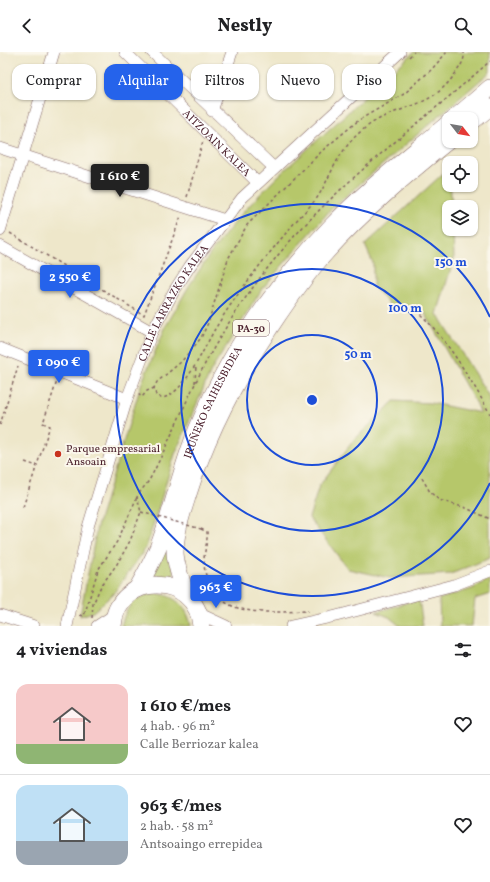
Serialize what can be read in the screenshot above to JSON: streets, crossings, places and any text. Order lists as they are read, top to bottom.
{
  "streets": {
    "highway": ["PA-30", "IRUÑEKO SAIHESBIDEA"],
    "street": ["AITZOAIN KALEA", "CALLE LARRAZKO KALEA"]
  },
  "crossings": [
    ["AITZOAIN KALEA", "CALLE LARRAZKO KALEA"],
    ["PA-30", "IRUÑEKO SAIHESBIDEA"]
  ],
  "places": ["Parque empresarial Ansoain"],
  "north": "bottom right",
  "page": {
    "header": "Nestly",
    "chip": [
      "Comprar",
      "Alquilar",
      "Filtros",
      "Nuevo",
      "Piso"
    ],
    "price": [
      "1 610 €",
      "2 550 €",
      "1 090 €",
      "963 €"
    ],
    "heading": "4 viviendas",
    "list": [
      {
        "name": "1 610 €/mes",
        "note": "4 hab. · 96 m² · Calle Berriozar kalea"
      },
      {
        "name": "963 €/mes",
        "note": "2 hab. · 58 m² · Antsoaingo errepidea"
      }
    ]
  },
  "rings": ["150 m", "100 m", "50 m"]
}
